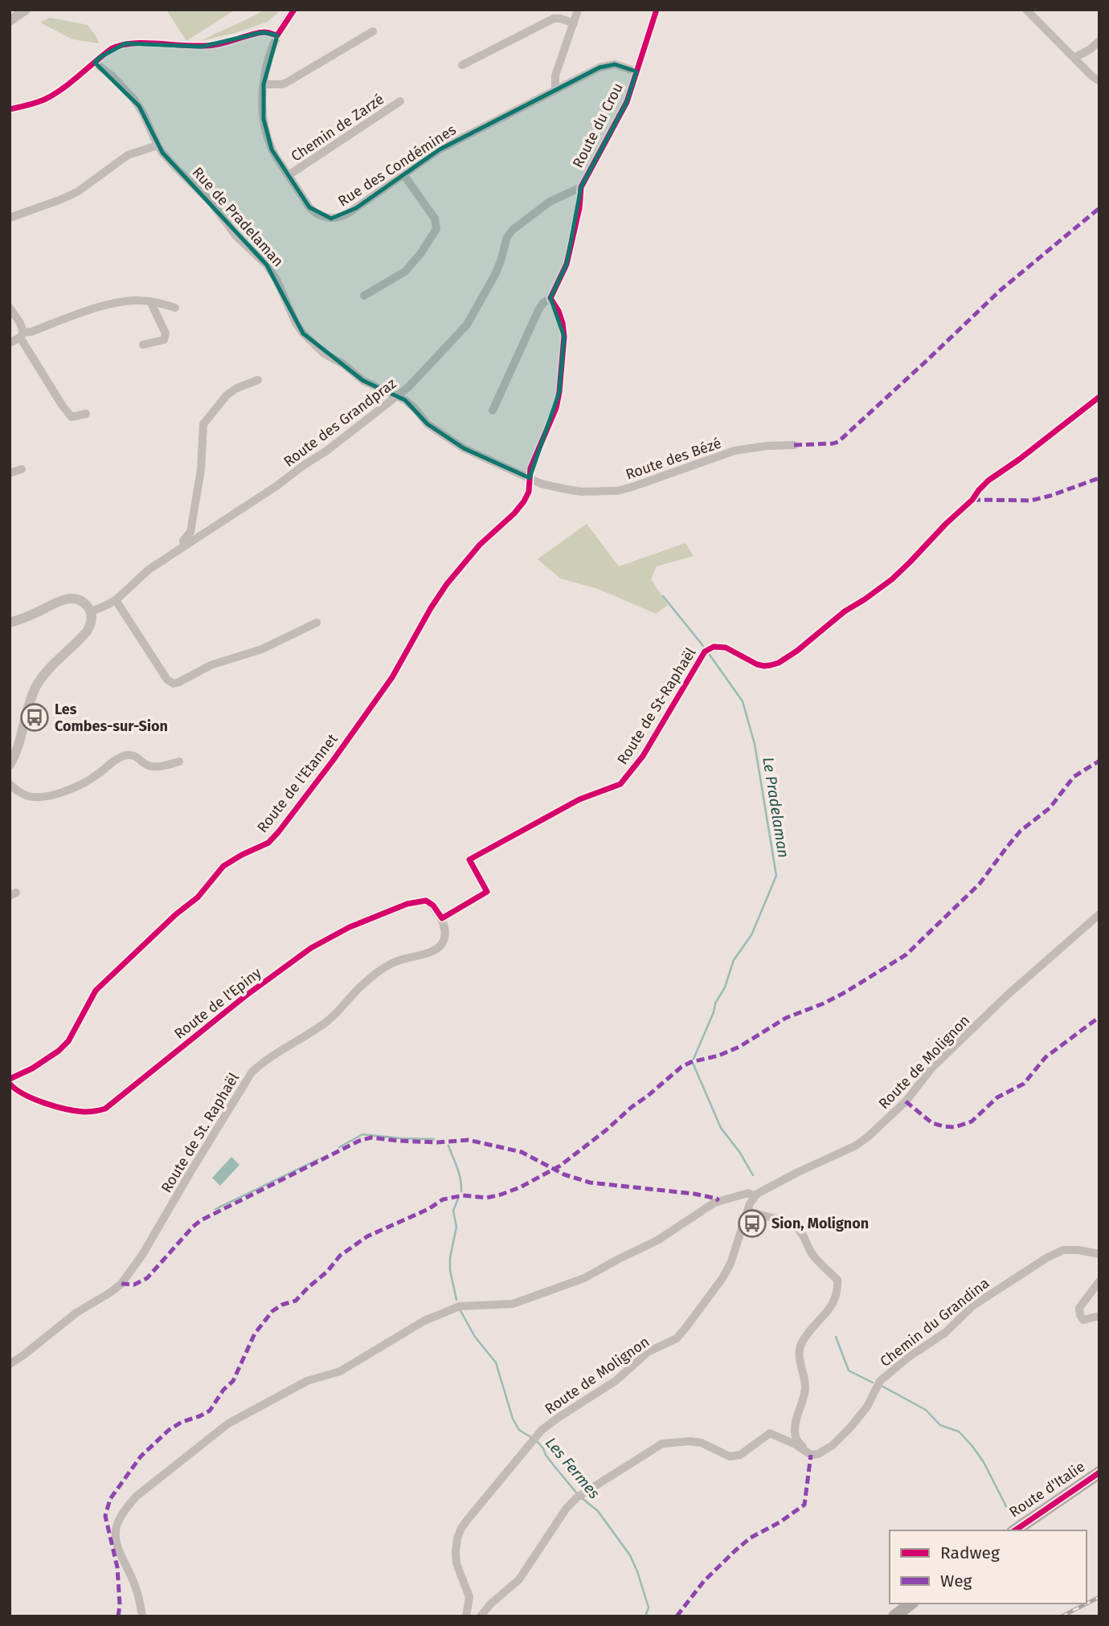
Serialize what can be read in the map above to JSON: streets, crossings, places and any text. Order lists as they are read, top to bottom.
{
  "streets": {
    "main road": ["Route d'Italie"],
    "street": [
      "Route du Crou",
      "Chemin de Zarzé",
      "Rue des Condémines",
      "Rue de Pradelaman",
      "Route des Grandpraz",
      "Route des Bézé",
      "Route de St-Raphaël",
      "Route de l'Etannet",
      "Route de l'Epiny",
      "Route de Molignon",
      "Route de St. Raphaël",
      "Chemin du Grandina"
    ]
  },
  "crossings": [
    ["Route du Crou", "Rue des Condémines"],
    ["Route du Crou", "Route des Grandpraz"],
    ["Chemin de Zarzé", "Rue des Condémines"],
    ["Rue de Pradelaman", "Route des Grandpraz"],
    ["Rue de Pradelaman", "Route des Bézé"],
    ["Rue de Pradelaman", "Route de l'Etannet"],
    ["Route des Bézé", "Route de l'Etannet"],
    ["Route de St-Raphaël", "Route de l'Epiny"],
    ["Route de St-Raphaël", "Route de St. Raphaël"],
    ["Route de l'Epiny", "Route de St. Raphaël"]
  ],
  "water": ["Le Pradelaman", "Les Fermes"],
  "places": {
    "bus stop": ["Les Combes-sur-Sion", "Sion, Molignon"]
  },
  "legend": ["Radweg", "Weg"]
}
